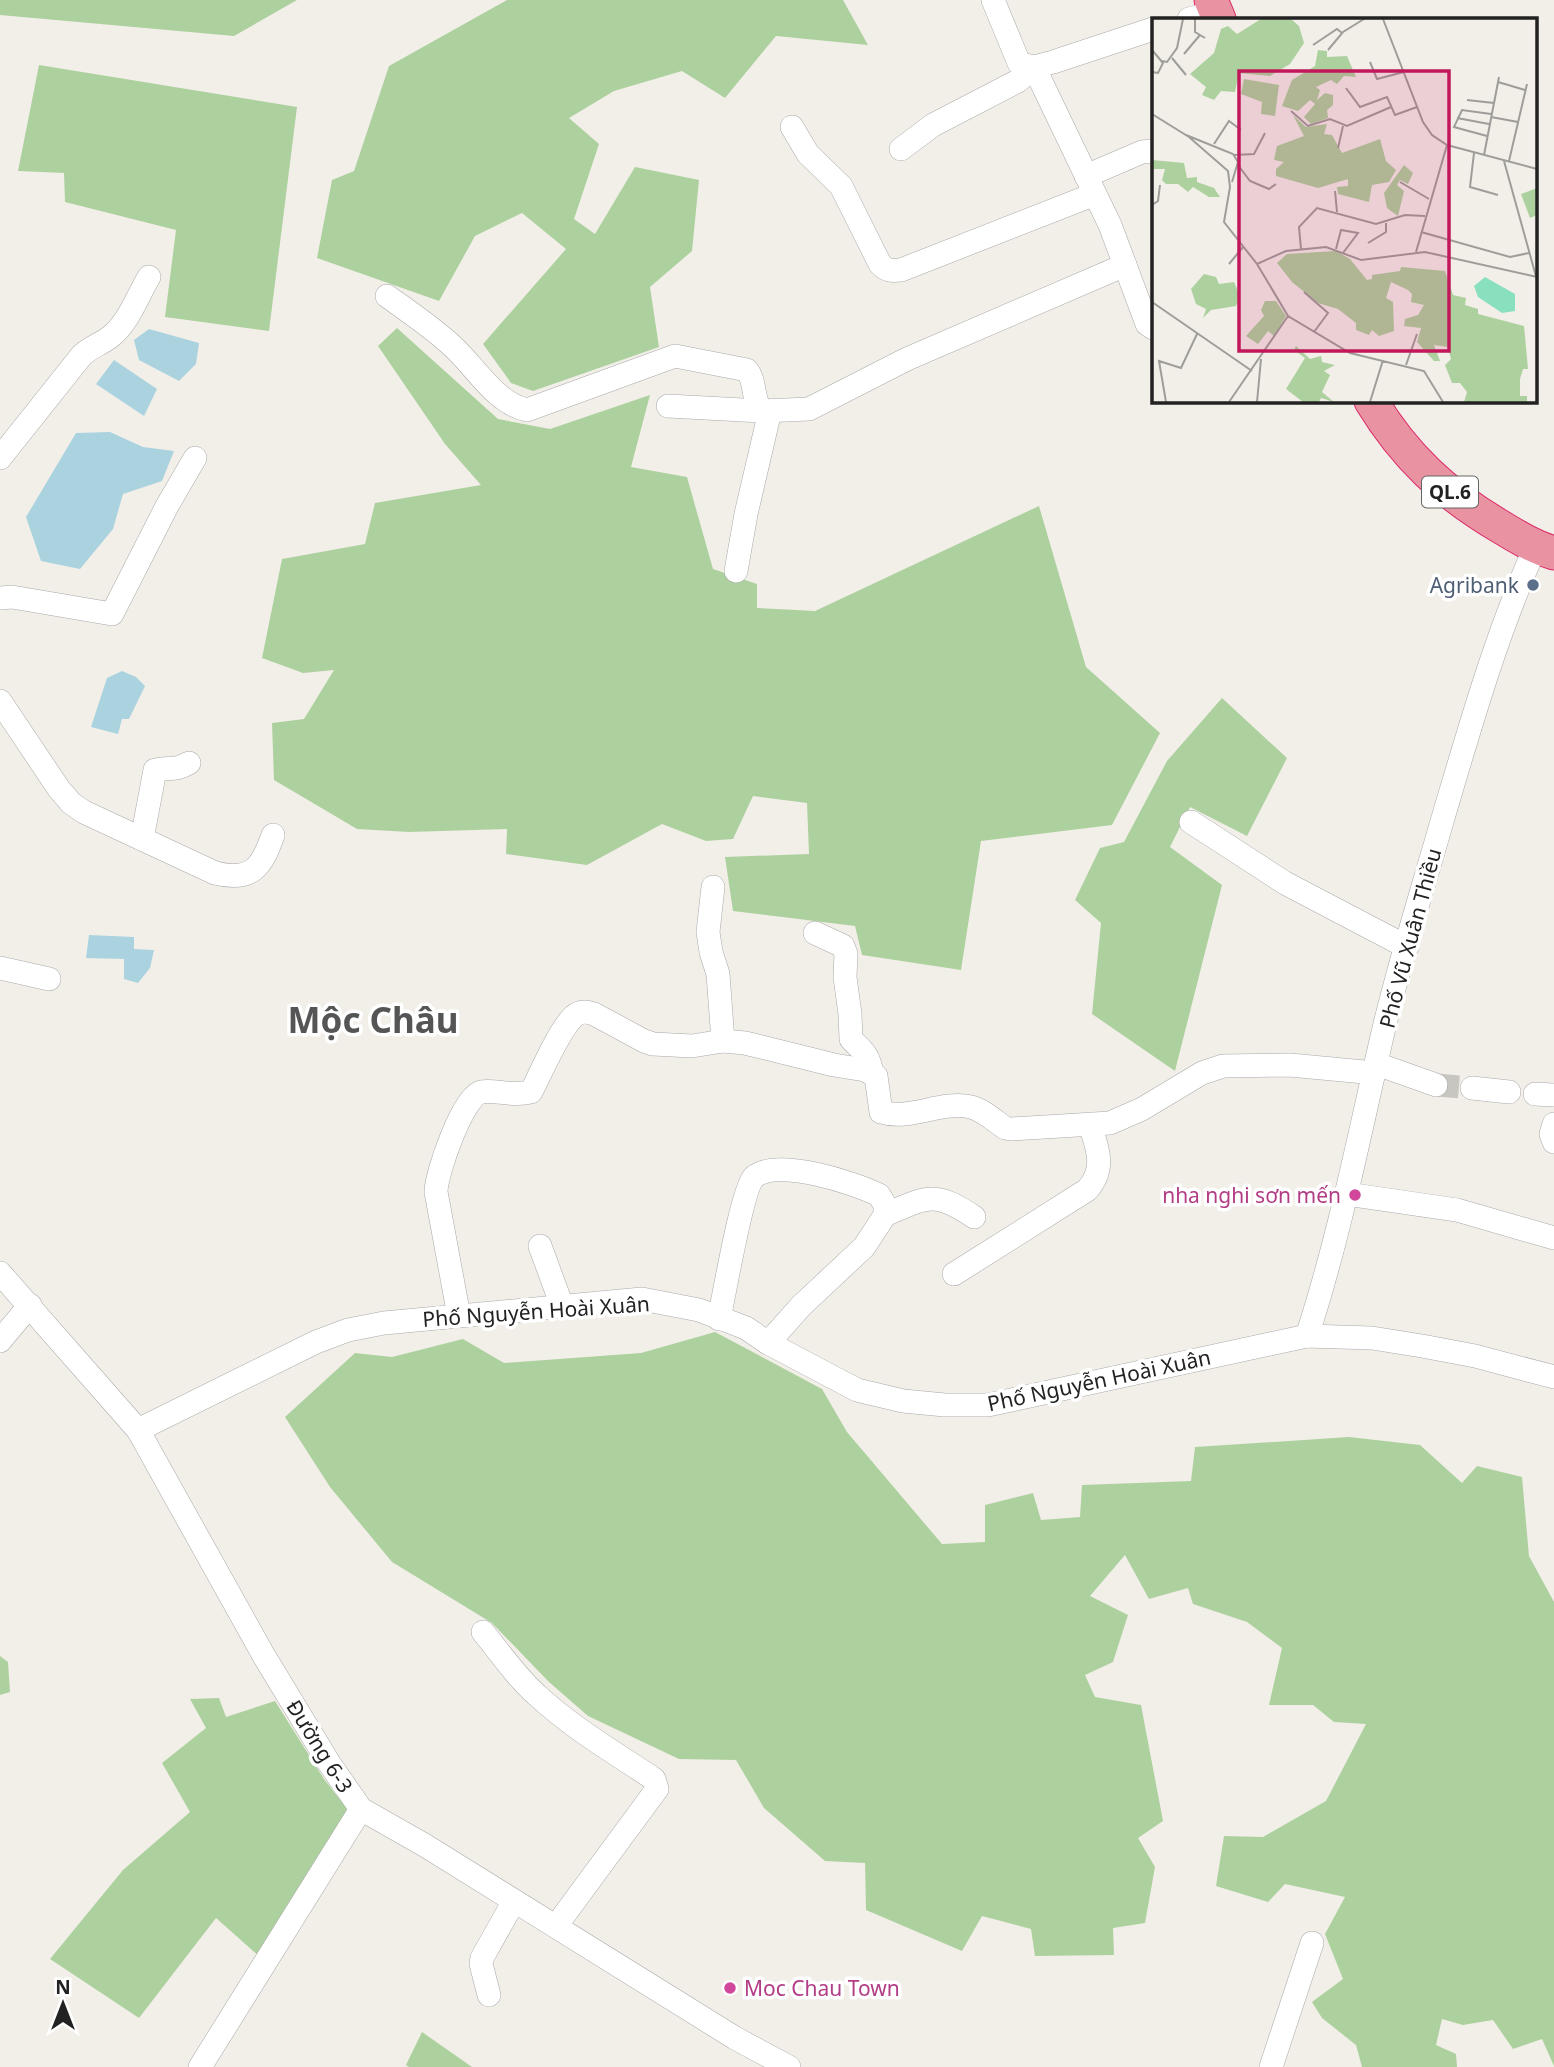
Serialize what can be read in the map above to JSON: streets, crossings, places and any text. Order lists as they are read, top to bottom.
{
  "streets": {
    "highway": ["QL.6"],
    "street": ["Phố Vũ Xuân Thiều", "Phố Nguyễn Hoài Xuân", "Đường 6-3"]
  },
  "crossings": [
    ["QL.6", "Phố Vũ Xuân Thiều"],
    ["Phố Vũ Xuân Thiều", "Phố Nguyễn Hoài Xuân"],
    ["Phố Nguyễn Hoài Xuân", "Đường 6-3"]
  ],
  "districts": ["Mộc Châu"],
  "places": ["Agribank", "nha nghi sơn mến", "Moc Chau Town"],
  "north": "top"
}
